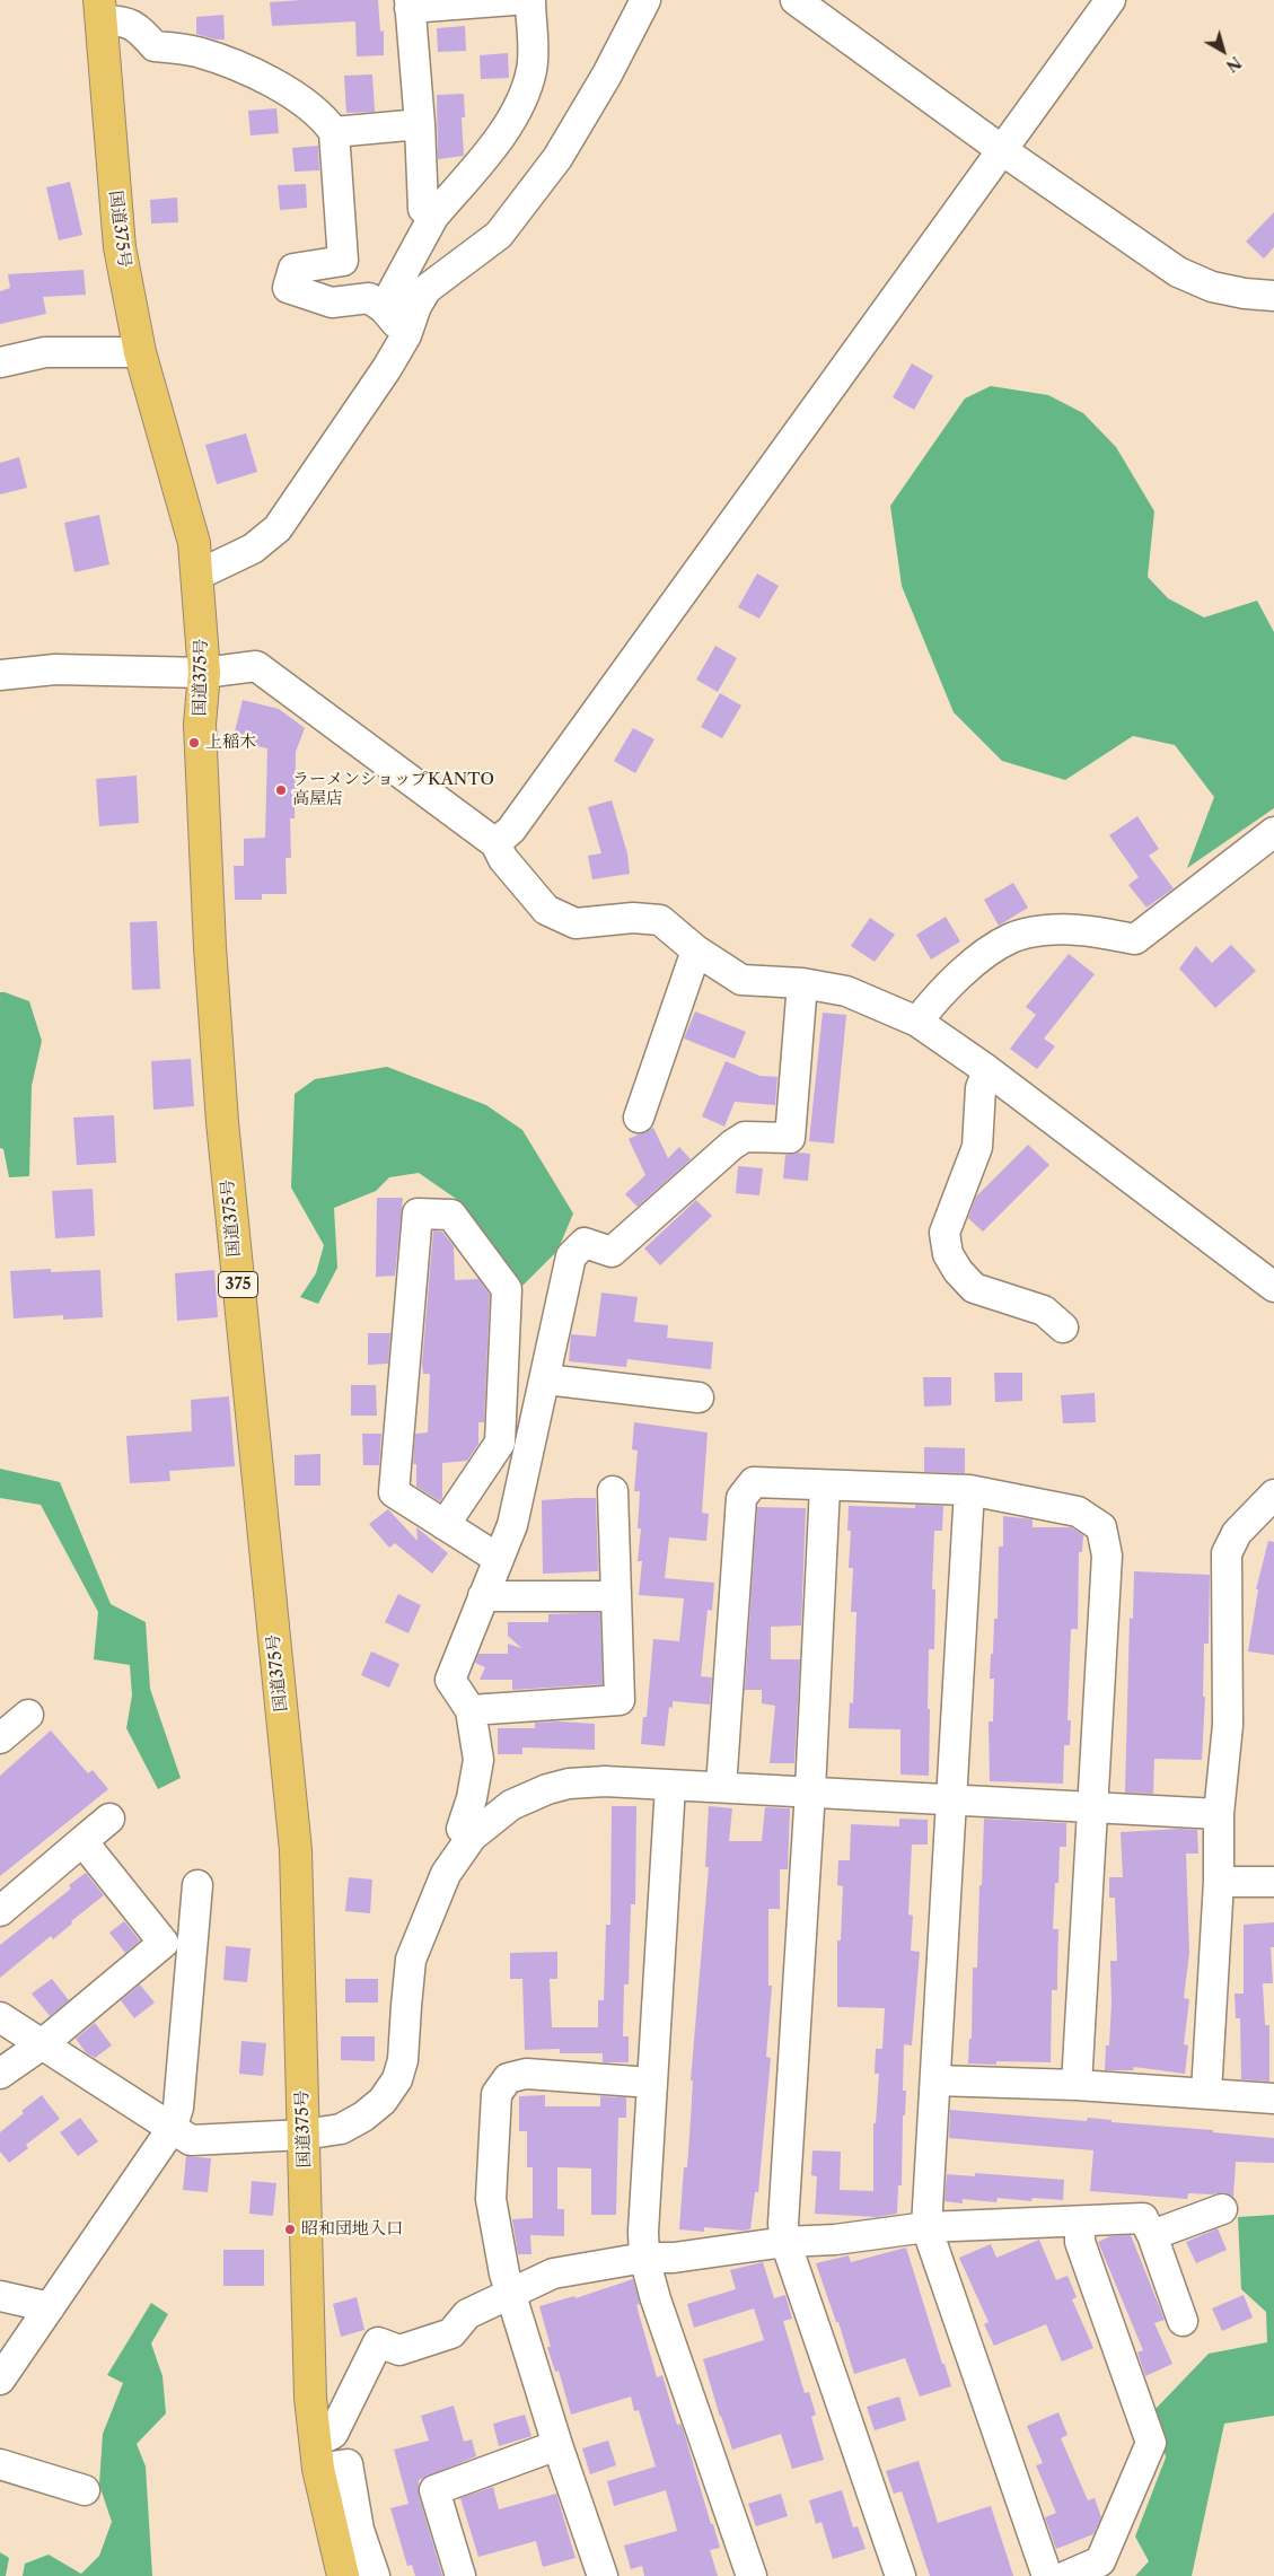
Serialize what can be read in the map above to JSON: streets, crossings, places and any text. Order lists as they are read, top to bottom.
{
  "streets": {
    "highway": ["国道375号", "375"]
  },
  "places": ["上稲木", "ラーメンショップKANTO 高屋店", "昭和団地入口"],
  "north": "bottom right"
}
